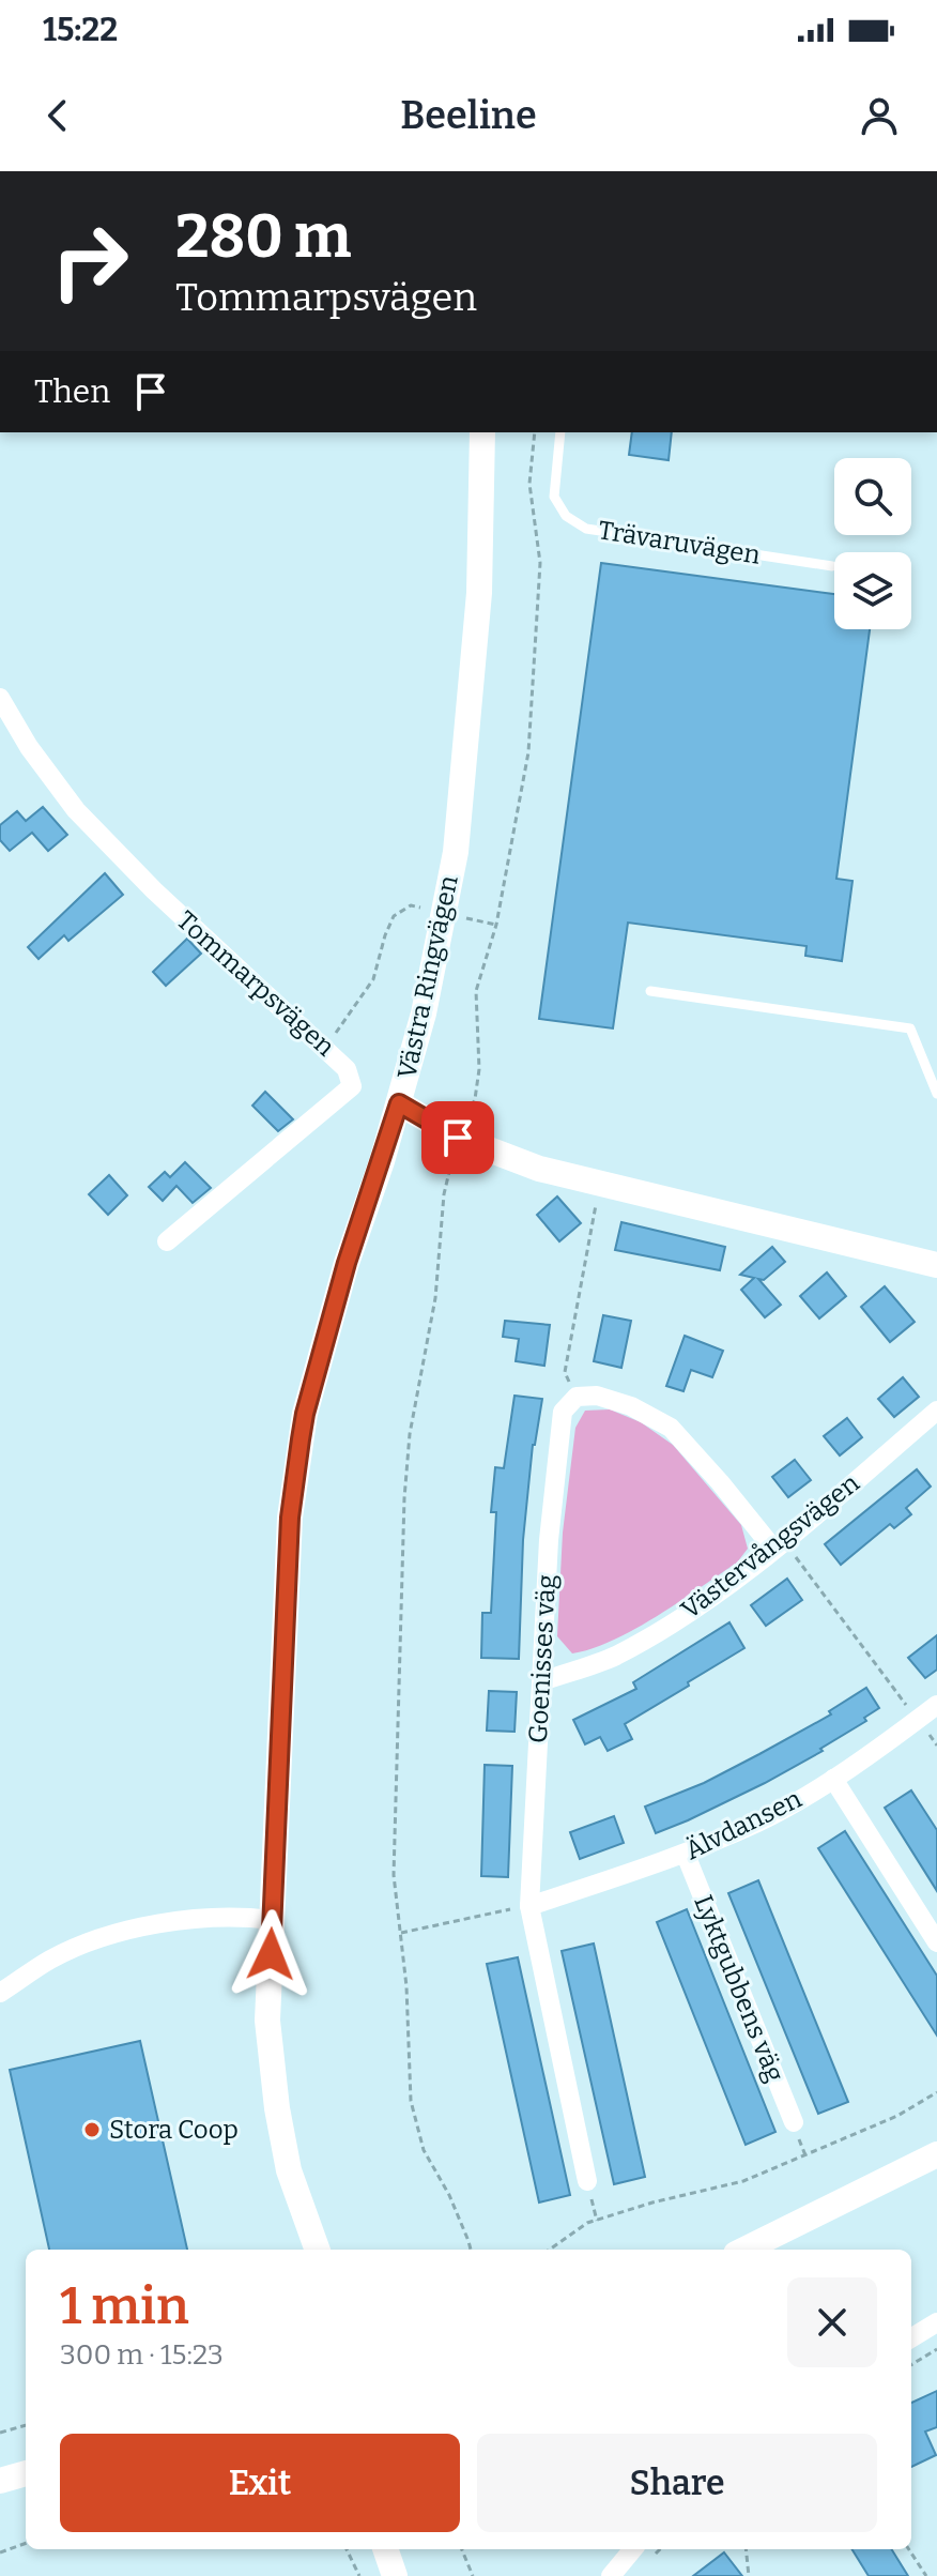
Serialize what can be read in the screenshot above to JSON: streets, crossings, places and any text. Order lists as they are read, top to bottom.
{
  "streets": {
    "main road": ["Västra Ringvägen"],
    "street": [
      "Tommarpsvägen",
      "Västervångsvägen",
      "Goenisses väg",
      "Älvdansen",
      "Lyktgubbens väg"
    ],
    "lane": ["Trävaruvägen"]
  },
  "crossings": [
    ["Västervångsvägen", "Goenisses väg"],
    ["Goenisses väg", "Älvdansen"],
    ["Älvdansen", "Lyktgubbens väg"]
  ],
  "places": ["Stora Coop"],
  "page": {
    "status": "15:22",
    "header": "Beeline",
    "turn": ["280 m", "Tommarpsvägen"],
    "then": "Then",
    "heading": ["1 min", "300 m · 15:23"],
    "buttons": ["Exit", "Share"]
  }
}
